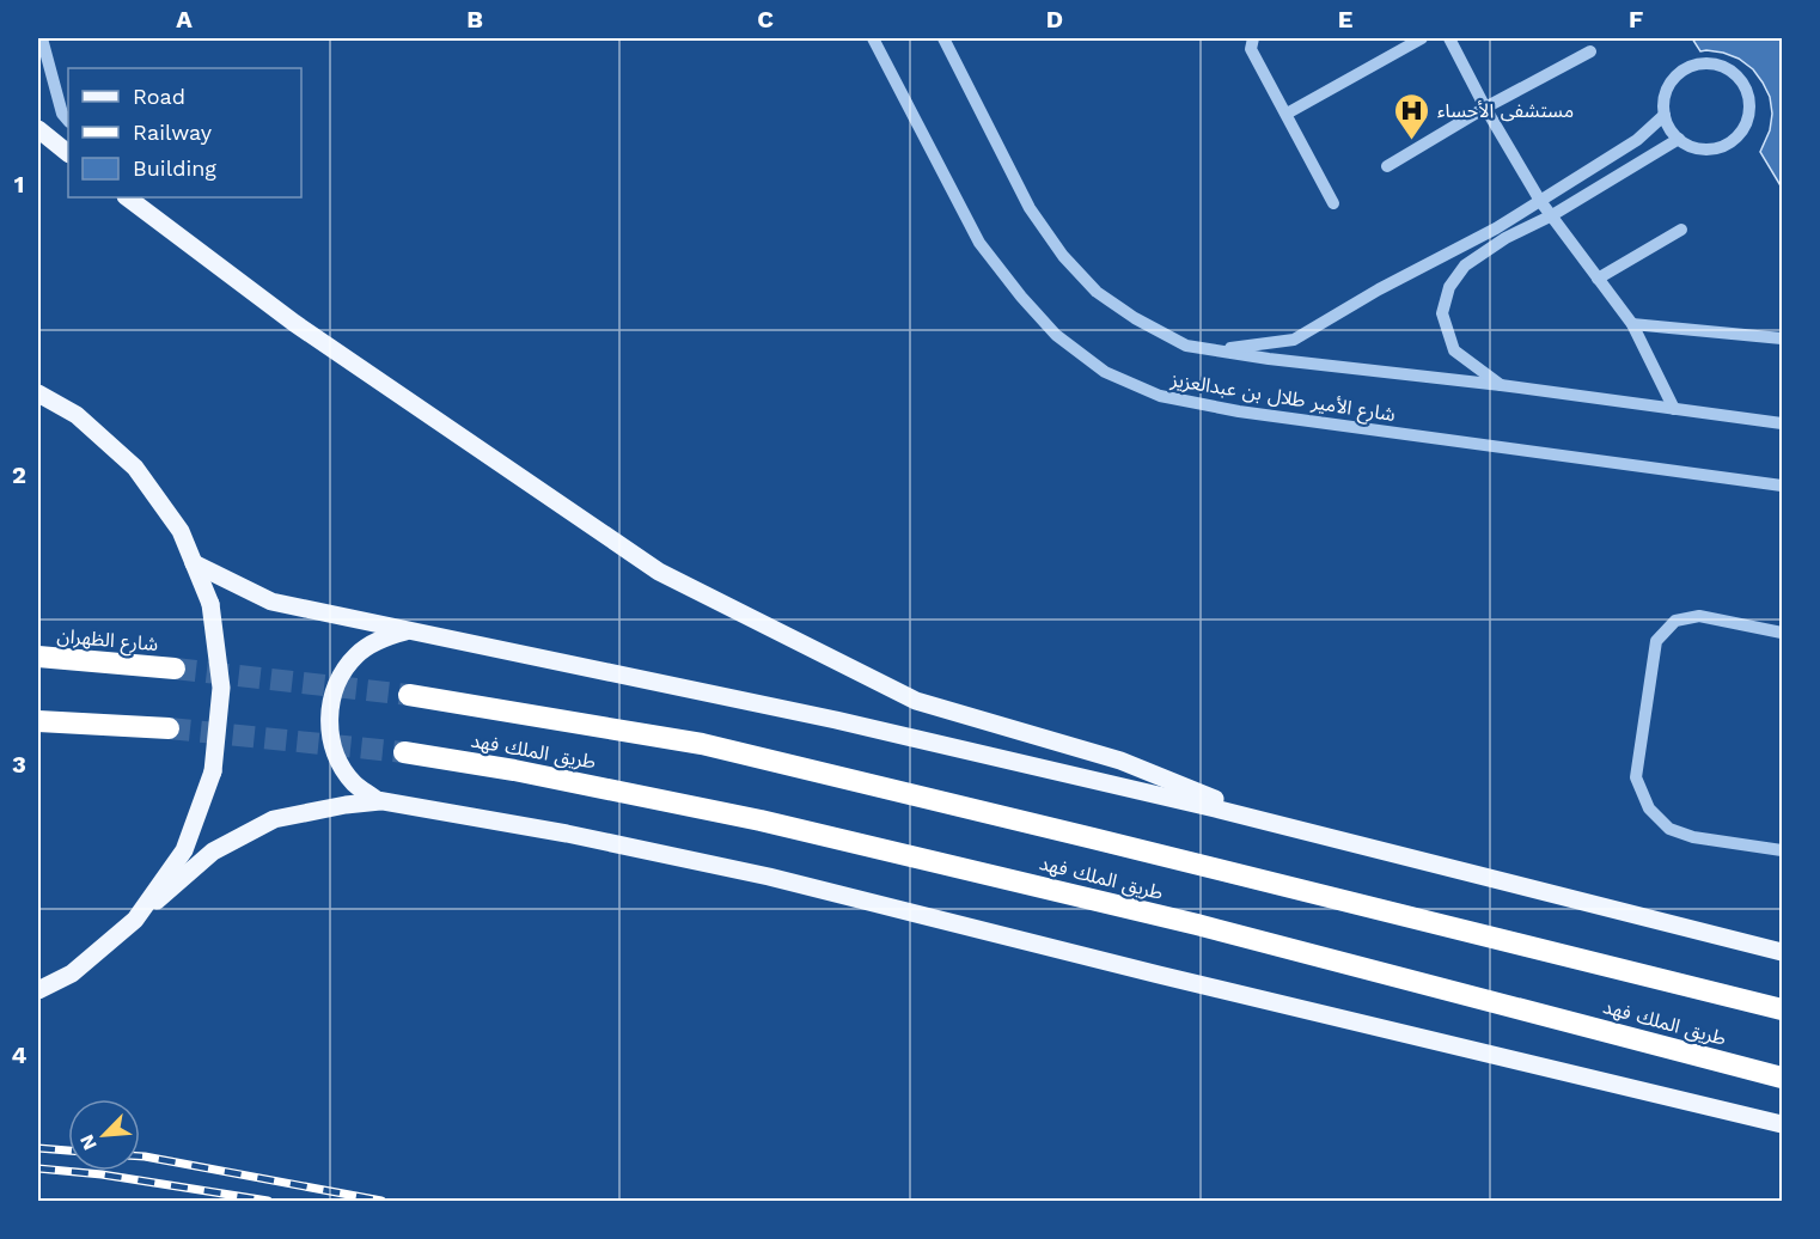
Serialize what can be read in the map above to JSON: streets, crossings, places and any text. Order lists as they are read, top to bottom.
{
  "streets": {
    "highway": ["شارع الظهران", "طريق الملك فهد"],
    "street": ["شارع الأمير طلال بن عبدالعزيز"]
  },
  "places": {
    "hospital": ["مستشفى الأحساء"]
  },
  "legend": ["Road", "Railway", "Building"],
  "north": "bottom left",
  "grid": {
    "columns": [
      "A",
      "B",
      "C",
      "D",
      "E",
      "F"
    ],
    "rows": [
      "1",
      "2",
      "3",
      "4"
    ]
  }
}
